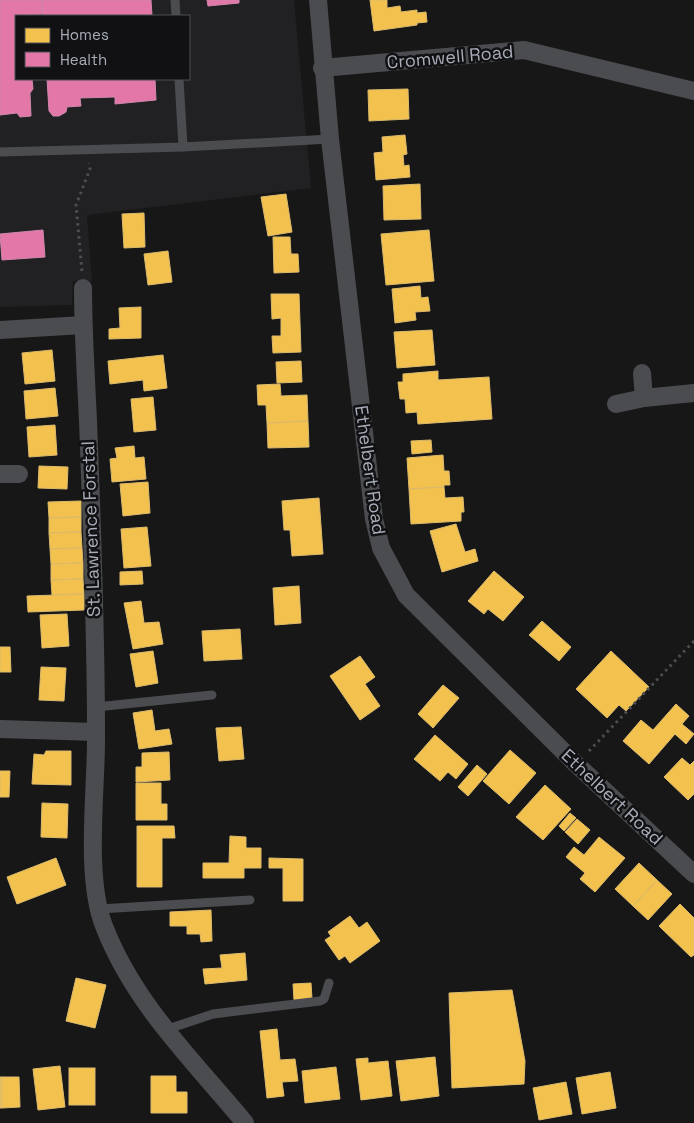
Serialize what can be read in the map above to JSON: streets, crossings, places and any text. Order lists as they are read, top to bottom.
{
  "streets": {
    "street": ["Cromwell Road", "Ethelbert Road", "St. Lawrence Forstal"]
  },
  "crossings": [
    ["Cromwell Road", "Ethelbert Road"]
  ],
  "legend": ["Homes", "Health"]
}
